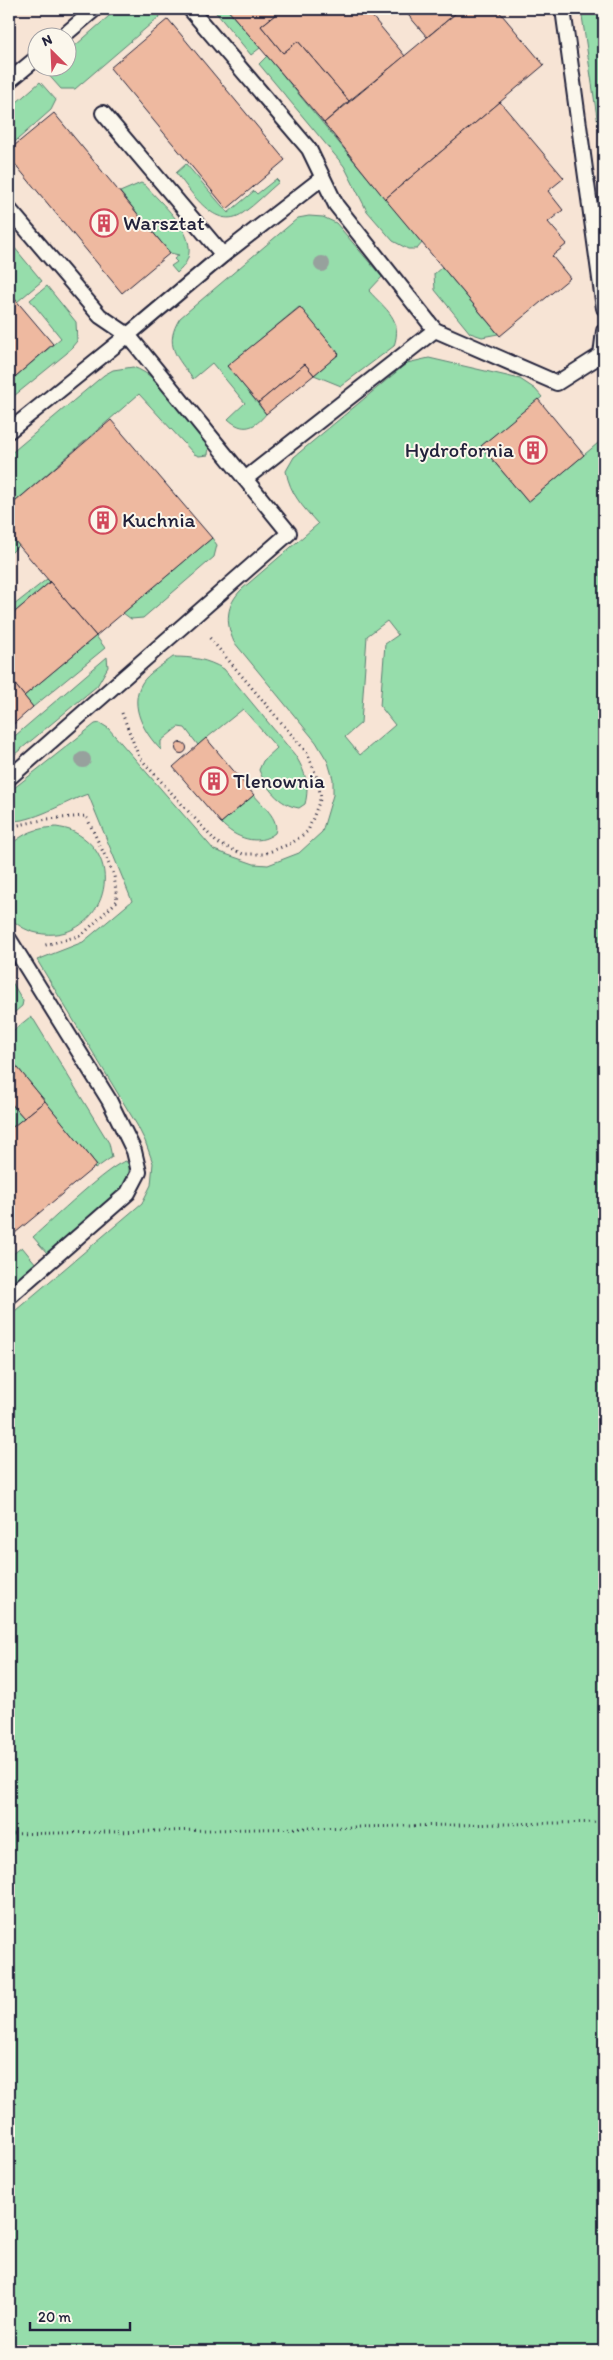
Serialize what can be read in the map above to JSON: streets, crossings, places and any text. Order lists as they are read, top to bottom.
{
  "places": {
    "building": [
      "Warsztat",
      "Hydrofornia",
      "Kuchnia",
      "Tlenownia"
    ]
  },
  "scale_bar": "20 m",
  "north": "top left"
}
